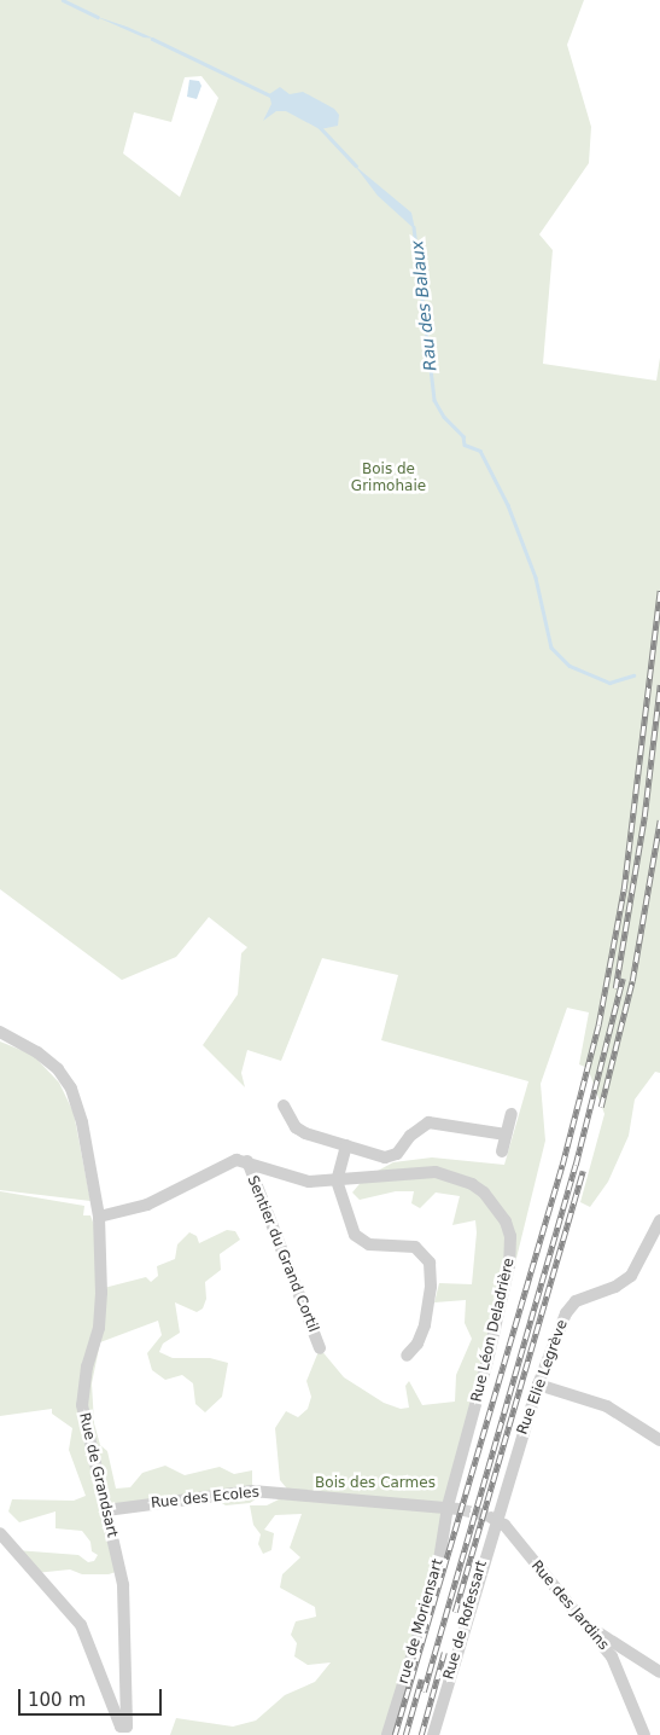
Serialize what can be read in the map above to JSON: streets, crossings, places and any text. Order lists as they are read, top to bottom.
{
  "streets": {
    "street": [
      "Sentier du Grand Cortil",
      "Rue Léon Deladrière",
      "Rue Elie Legrève",
      "Rue de Grandsart",
      "Rue des Ecoles",
      "Rue des Jardins",
      "Rue de Rofessart",
      "rue de Moriensart"
    ]
  },
  "crossings": [
    ["Sentier du Grand Cortil", "Rue Léon Deladrière"],
    ["Rue Léon Deladrière", "Rue des Ecoles"],
    ["Rue Léon Deladrière", "rue de Moriensart"],
    ["Rue Elie Legrève", "Rue des Jardins"],
    ["Rue Elie Legrève", "Rue de Rofessart"],
    ["Rue de Grandsart", "Rue des Ecoles"],
    ["Rue des Ecoles", "rue de Moriensart"],
    ["Rue des Jardins", "Rue de Rofessart"]
  ],
  "water": ["Rau des Balaux"],
  "parks": ["Bois de Grimohaie", "Bois des Carmes"],
  "scale_bar": "100 m"
}
